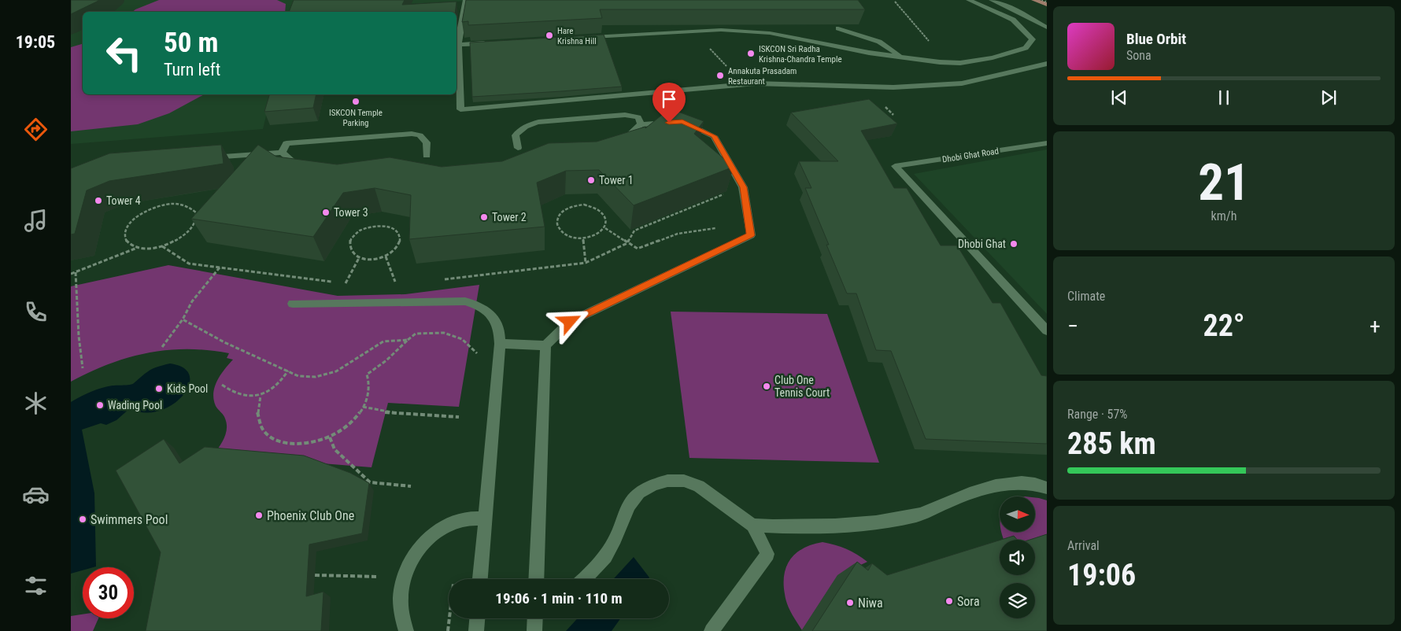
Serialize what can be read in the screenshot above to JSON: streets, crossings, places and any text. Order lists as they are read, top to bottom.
{
  "streets": {
    "street": ["Dhobi Ghat Road"]
  },
  "places": [
    "Hare Krishna Hill",
    "ISKCON Sri Radha Krishna-Chandra Temple",
    "Annakuta Prasadam Restaurant",
    "ISKCON Temple Parking",
    "Tower 1",
    "Tower 4",
    "Tower 3",
    "Tower 2",
    "Dhobi Ghat",
    "Club One Tennis Court",
    "Kids Pool",
    "Wading Pool",
    "Phoenix Club One",
    "Swimmers Pool",
    "Sora",
    "Niwa"
  ],
  "north": "right",
  "page": {
    "tabs": "19:05",
    "turn": ["50 m", "Turn left"],
    "song": ["Blue Orbit", "Sona"],
    "tile": [
      ["21", "km/h"],
      "Climate",
      ["Range · 57%", "285 km"],
      ["Arrival", "19:06"]
    ],
    "heat": ["−", "22°", "+"],
    "limit": "30",
    "trip": "19:06 · 1 min · 110 m"
  }
}
